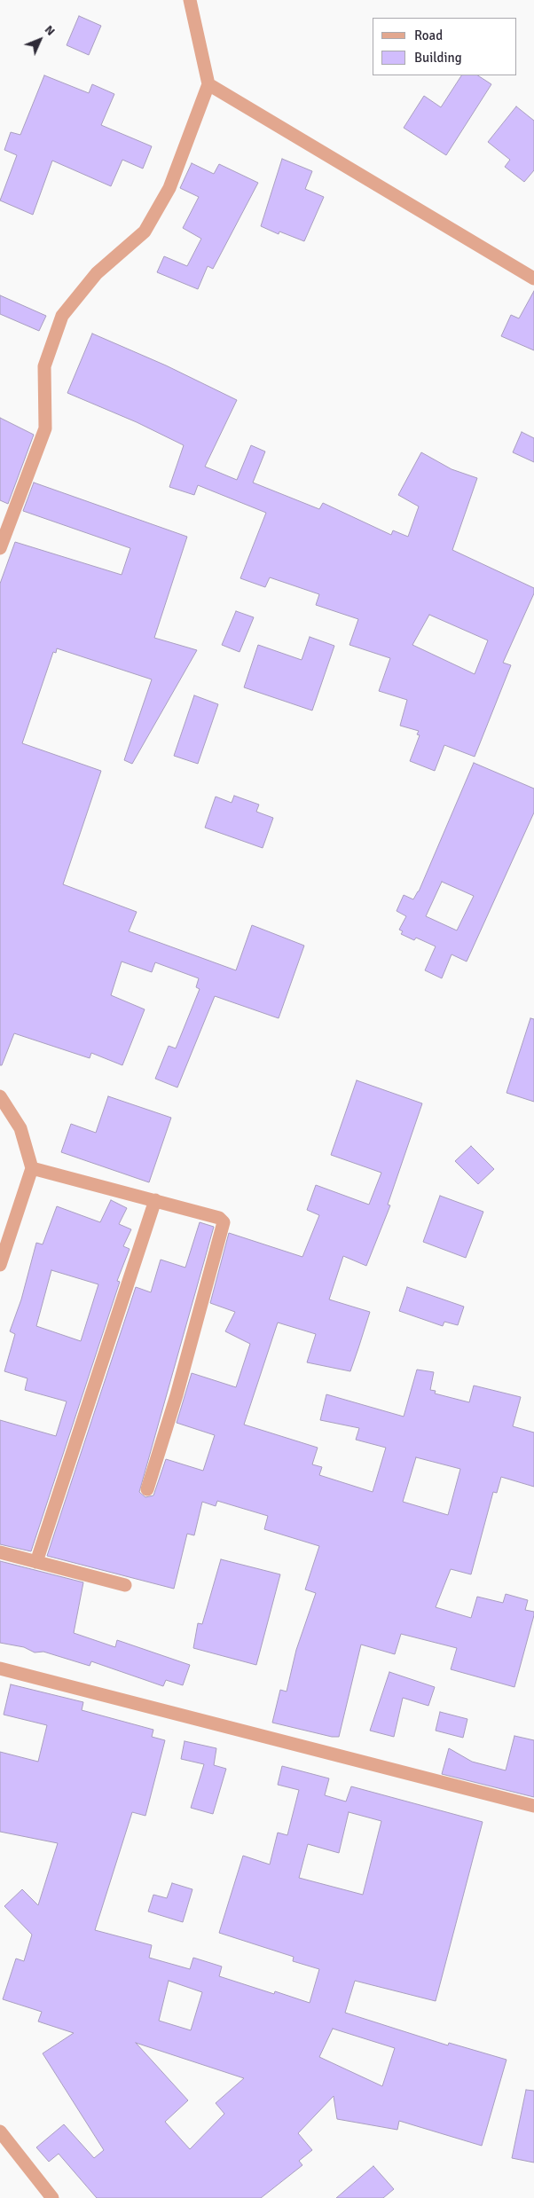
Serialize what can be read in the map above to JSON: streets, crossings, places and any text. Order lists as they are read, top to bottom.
{
  "legend": ["Road", "Building"],
  "north": "top right"
}
